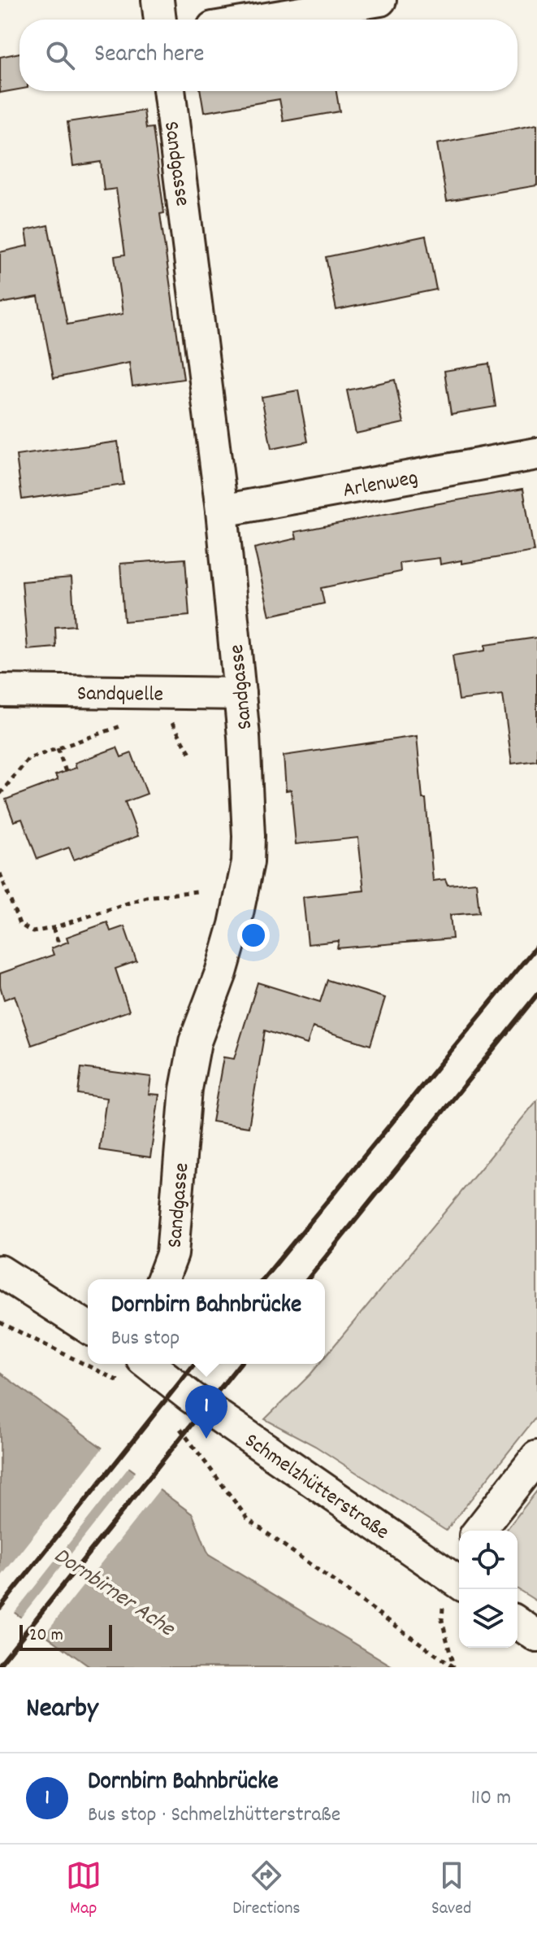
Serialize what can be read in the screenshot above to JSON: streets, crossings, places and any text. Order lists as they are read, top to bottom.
{
  "streets": {
    "street": [
      "Sandgasse",
      "Arlenweg",
      "Sandquelle",
      "Schmelzhütterstraße"
    ]
  },
  "crossings": [
    ["Sandgasse", "Arlenweg"],
    ["Sandgasse", "Sandquelle"]
  ],
  "water": ["Dornbirner Ache"],
  "scale_bar": "20 m",
  "page": {
    "search": "Search here",
    "popup": ["Dornbirn Bahnbrücke", "Bus stop"],
    "pins": "1",
    "scale": "20 m",
    "heading": "Nearby",
    "list": [
      {
        "mark": "1",
        "name": "Dornbirn Bahnbrücke",
        "note": "Bus stop · Schmelzhütterstraße",
        "value": "110 m"
      }
    ],
    "nav": ["Map", "Directions", "Saved"]
  }
}
